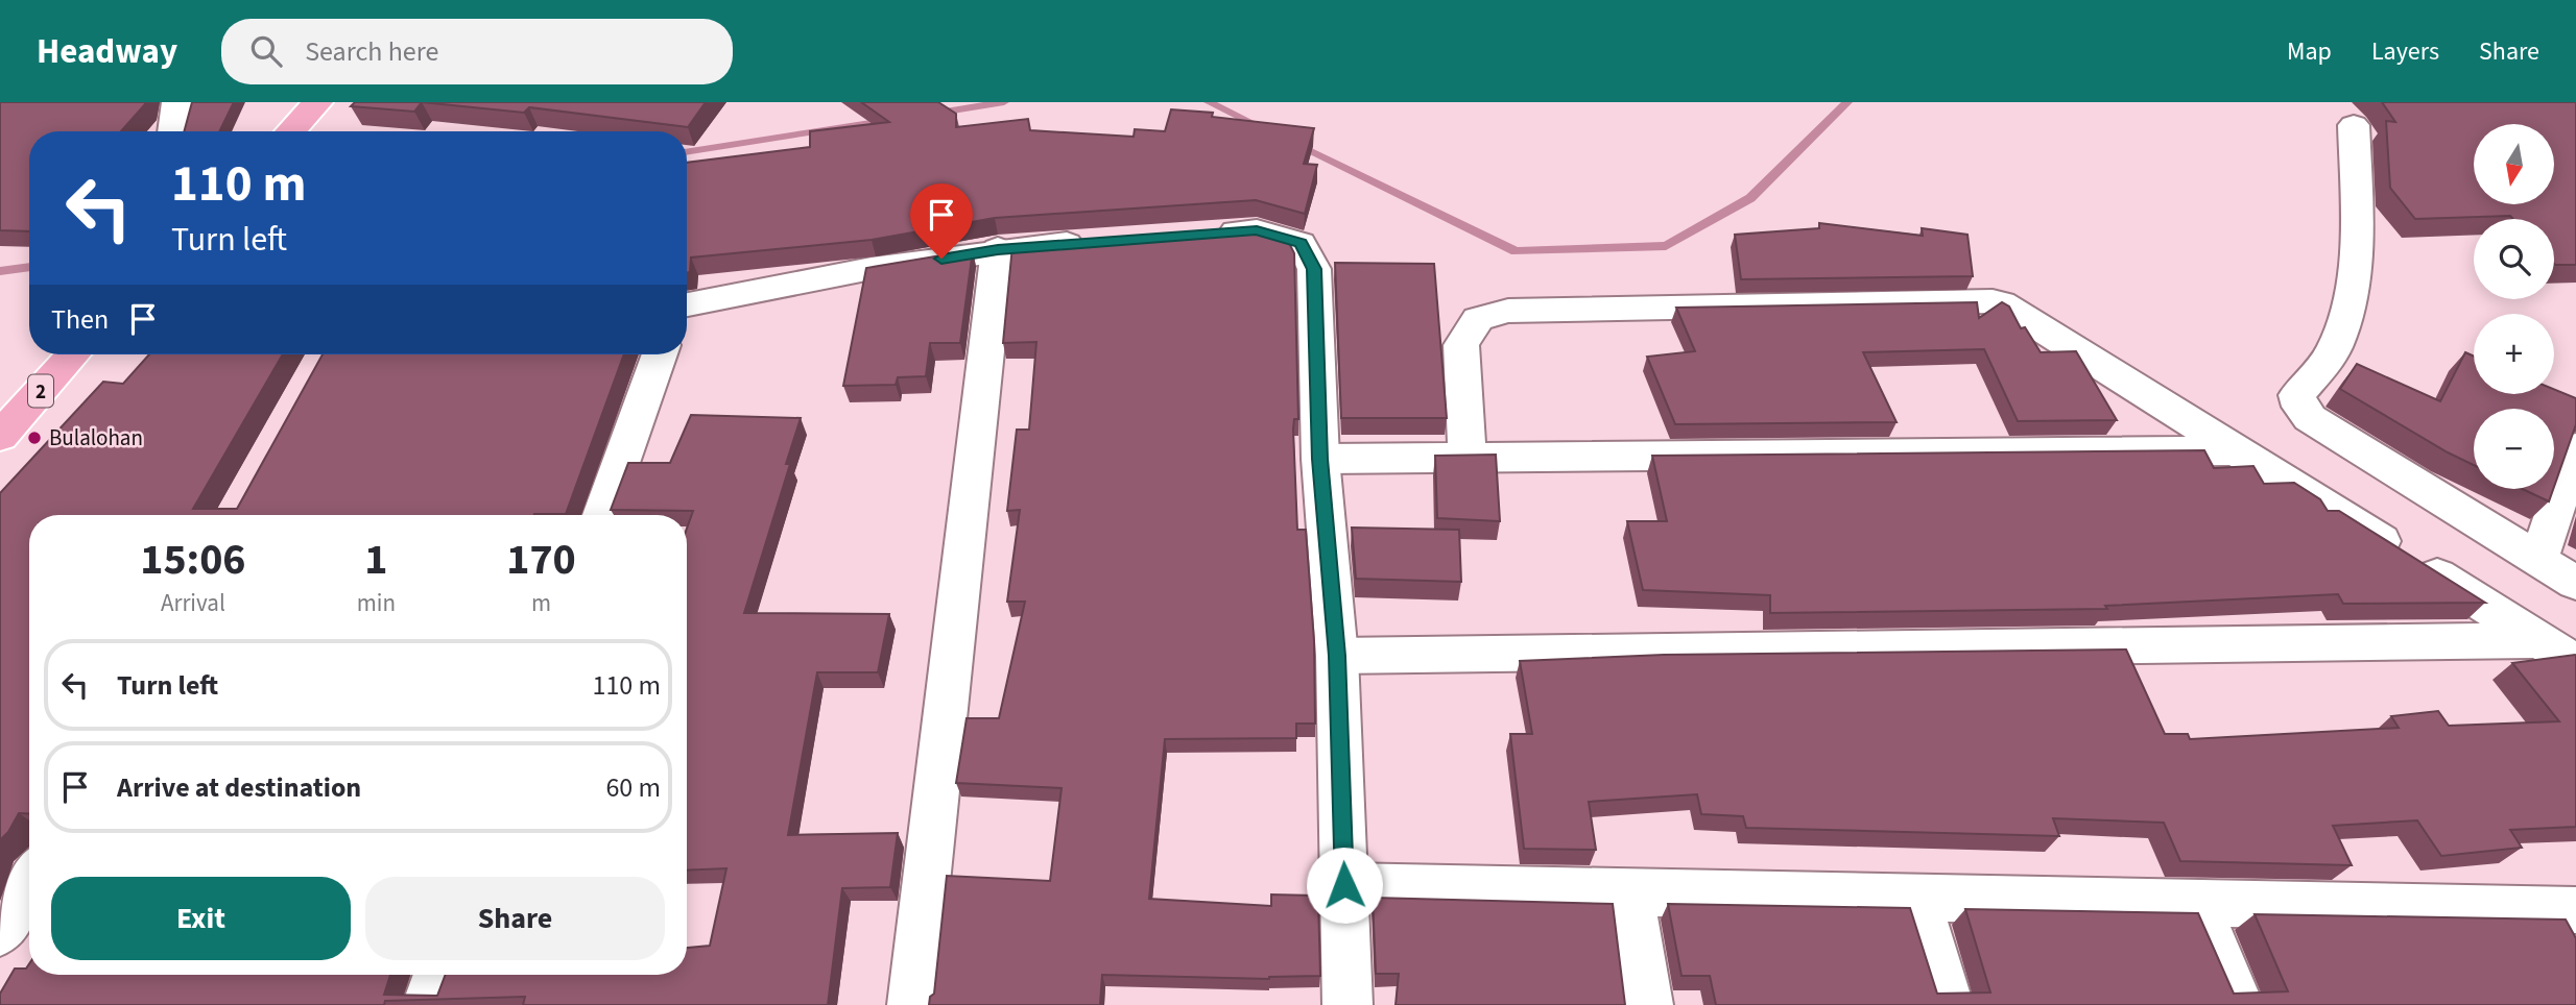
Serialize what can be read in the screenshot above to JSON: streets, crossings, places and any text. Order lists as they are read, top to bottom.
{
  "streets": {
    "highway": ["2"]
  },
  "places": ["Bulalohan"],
  "north": "bottom",
  "page": {
    "header": "Headway",
    "search": "Search here",
    "nav": ["Map", "Layers", "Share"],
    "map_buttons": ["+", "−"],
    "turn": ["110 m", "Turn left"],
    "then": "Then",
    "eta": [
      "15:06",
      "Arrival",
      "1",
      "min",
      "170",
      "m"
    ],
    "list": [
      {
        "name": "Turn left",
        "value": "110 m"
      },
      {
        "name": "Arrive at destination",
        "value": "60 m"
      }
    ],
    "buttons": ["Exit", "Share"]
  }
}
